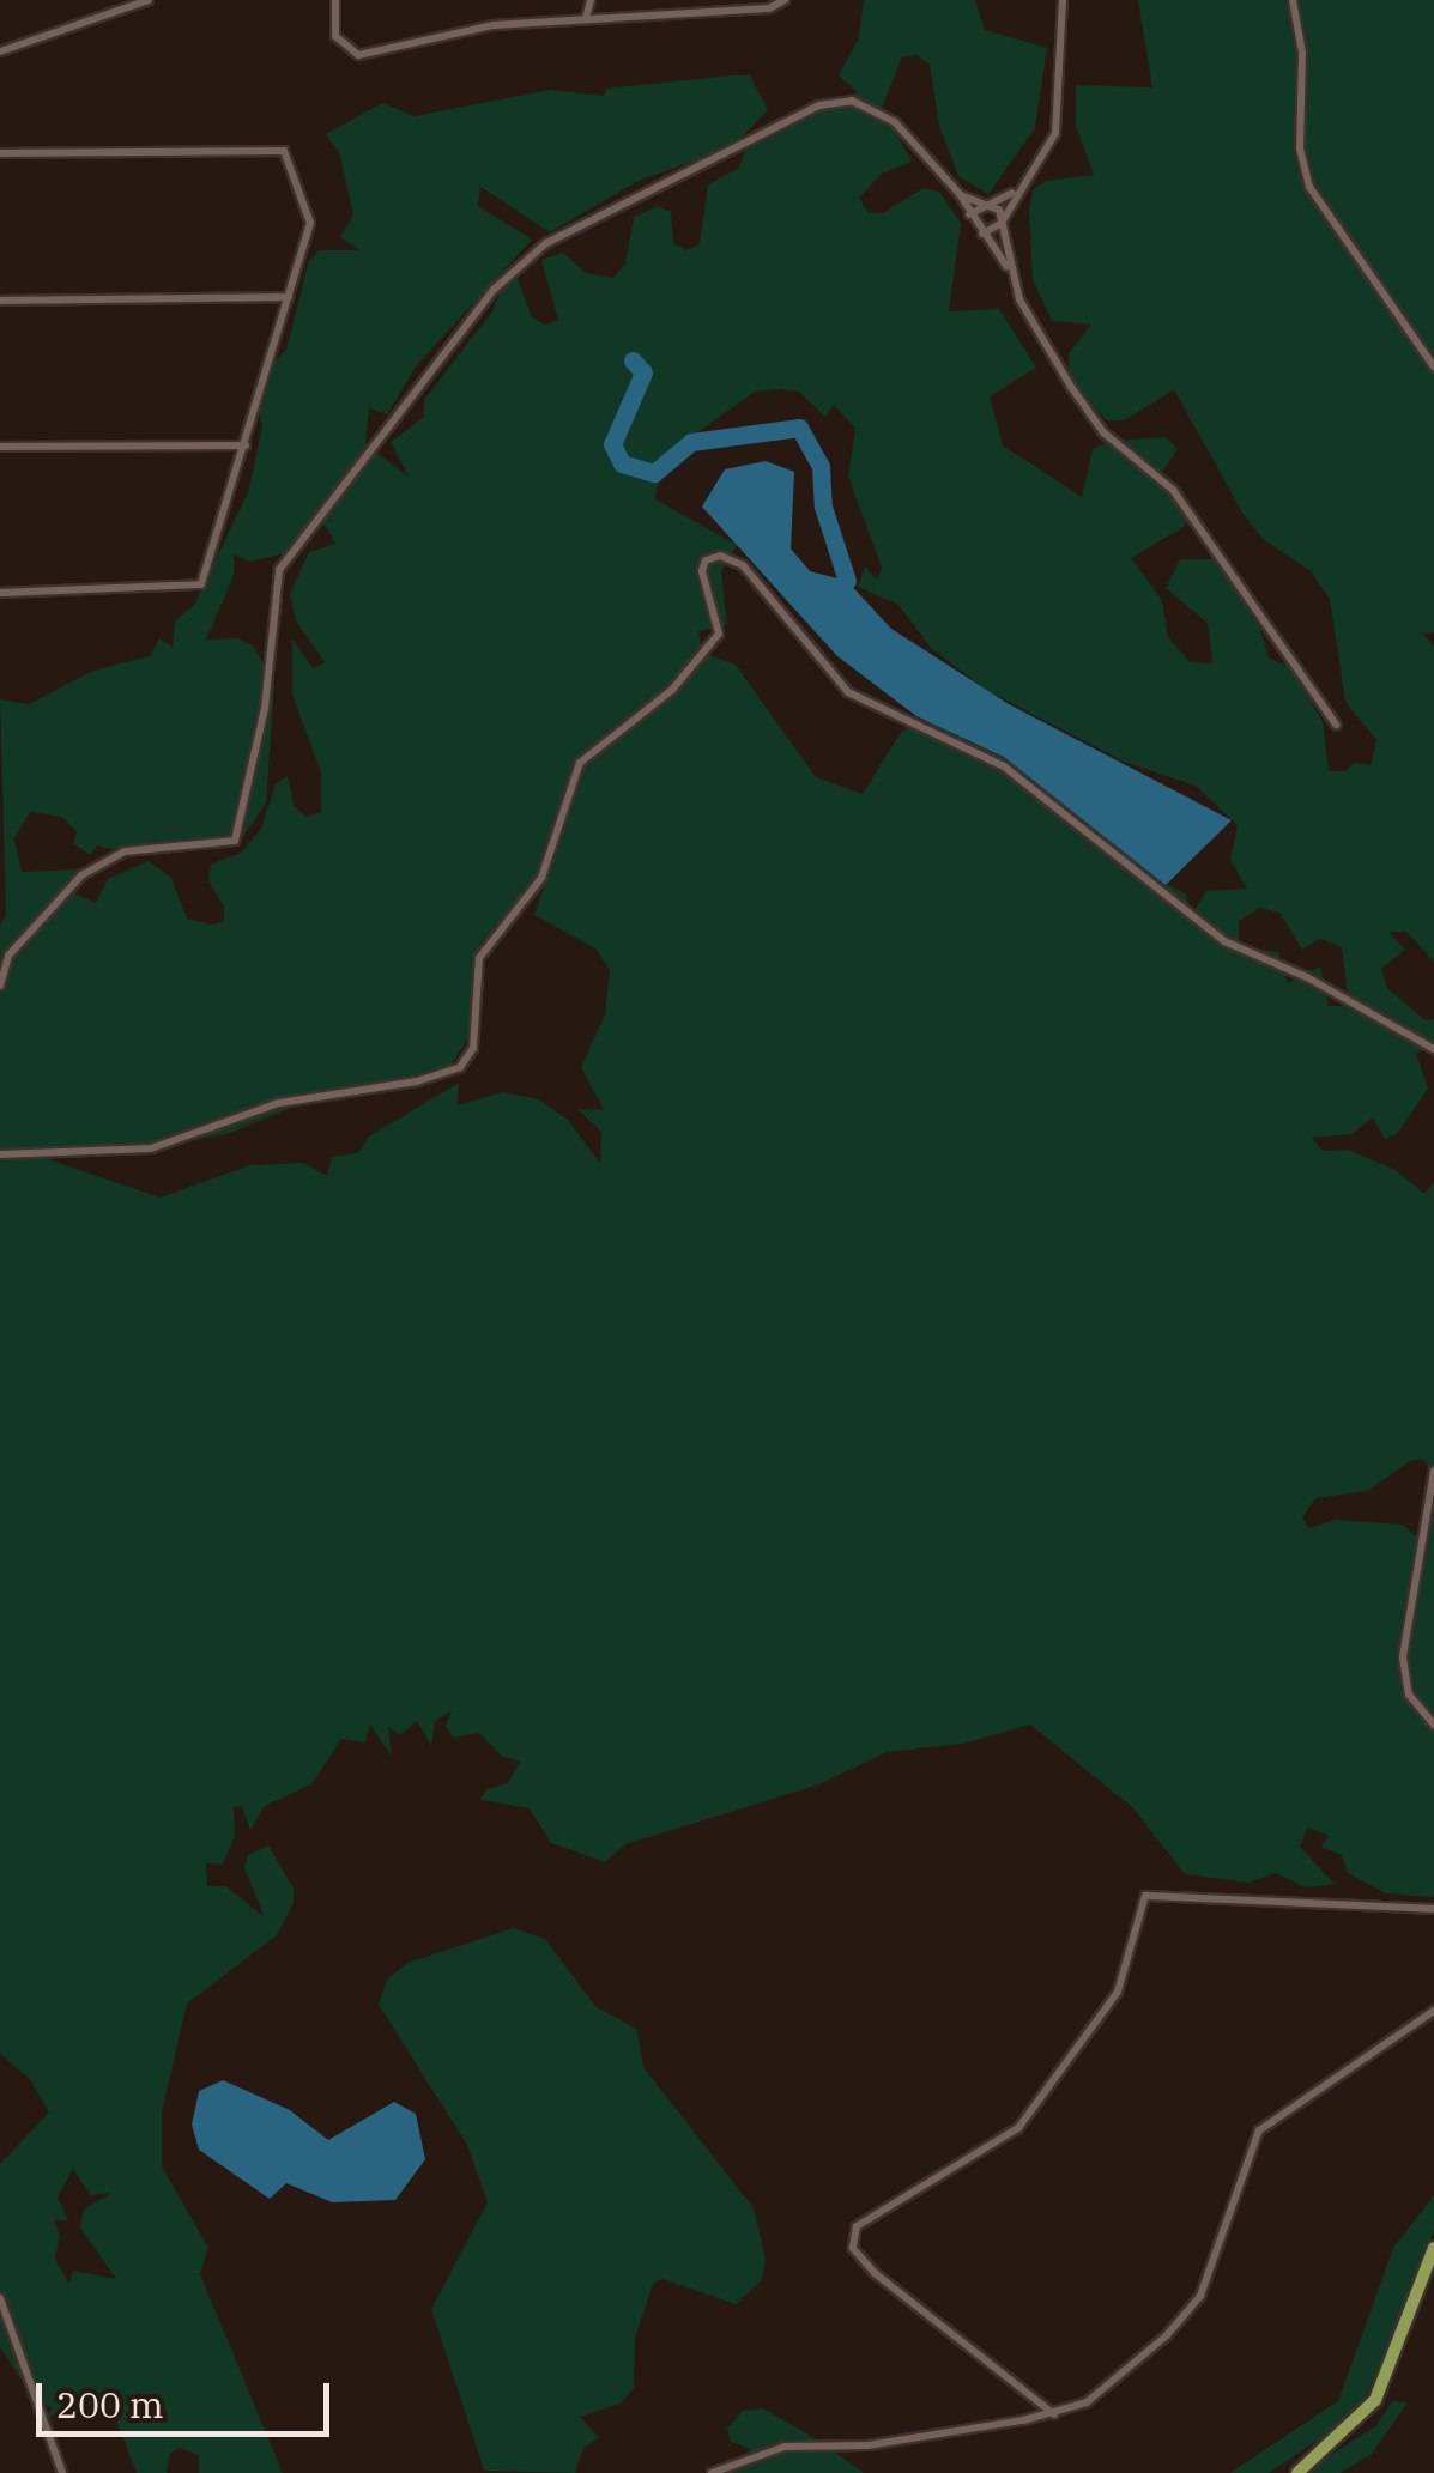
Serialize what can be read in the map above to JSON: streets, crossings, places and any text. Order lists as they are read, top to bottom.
{
  "scale_bar": "200 m"
}
